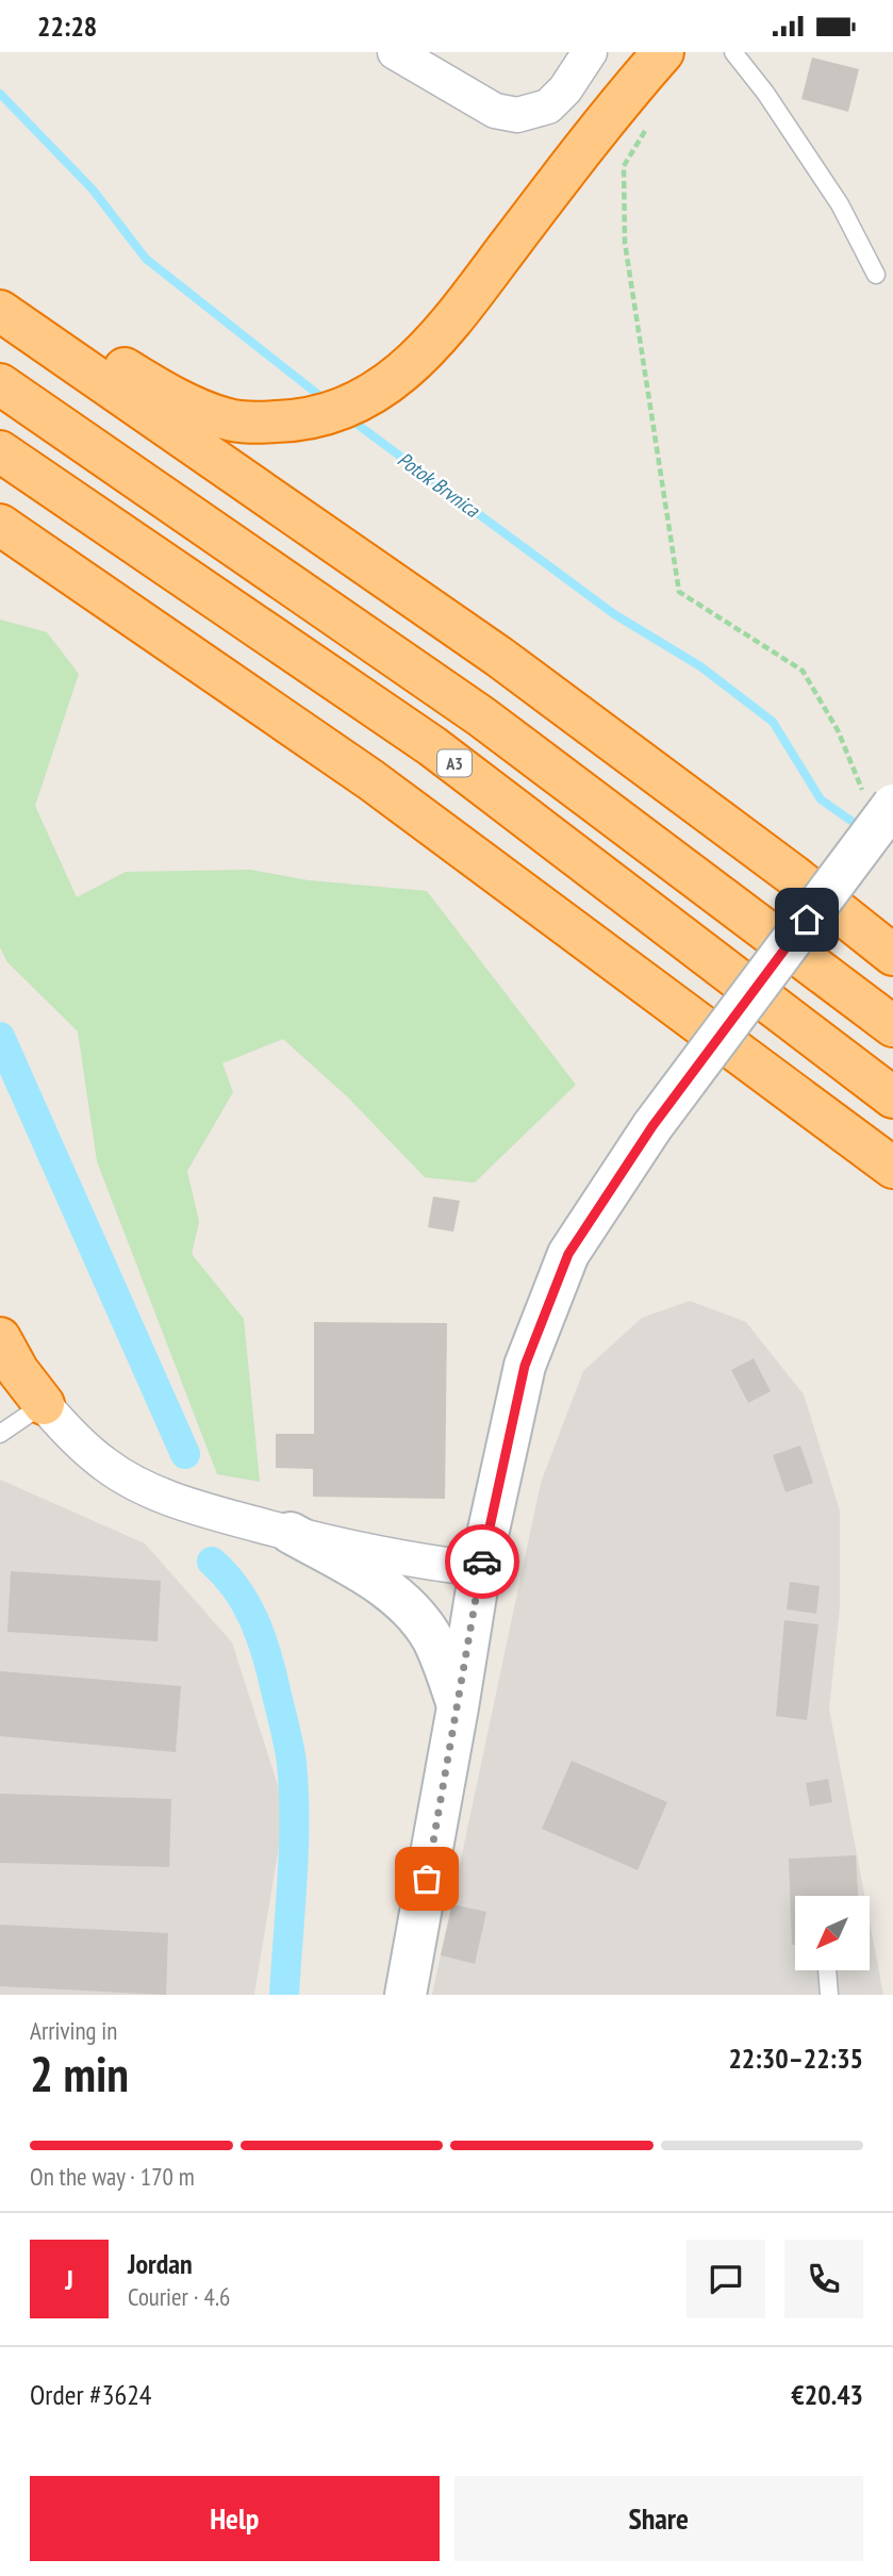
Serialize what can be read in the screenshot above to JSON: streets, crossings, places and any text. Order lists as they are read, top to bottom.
{
  "streets": {
    "highway": ["A3"]
  },
  "water": ["Potok Brvnica"],
  "north": "bottom left",
  "page": {
    "status": "22:28",
    "heading": ["2 min", "Arriving in", "22:30–22:35"],
    "panel": [
      "Jordan",
      "Courier · 4.6",
      "Order #3624",
      "€20.43"
    ],
    "bar": "On the way · 170 m",
    "round": "J",
    "buttons": ["Help", "Share"]
  }
}
